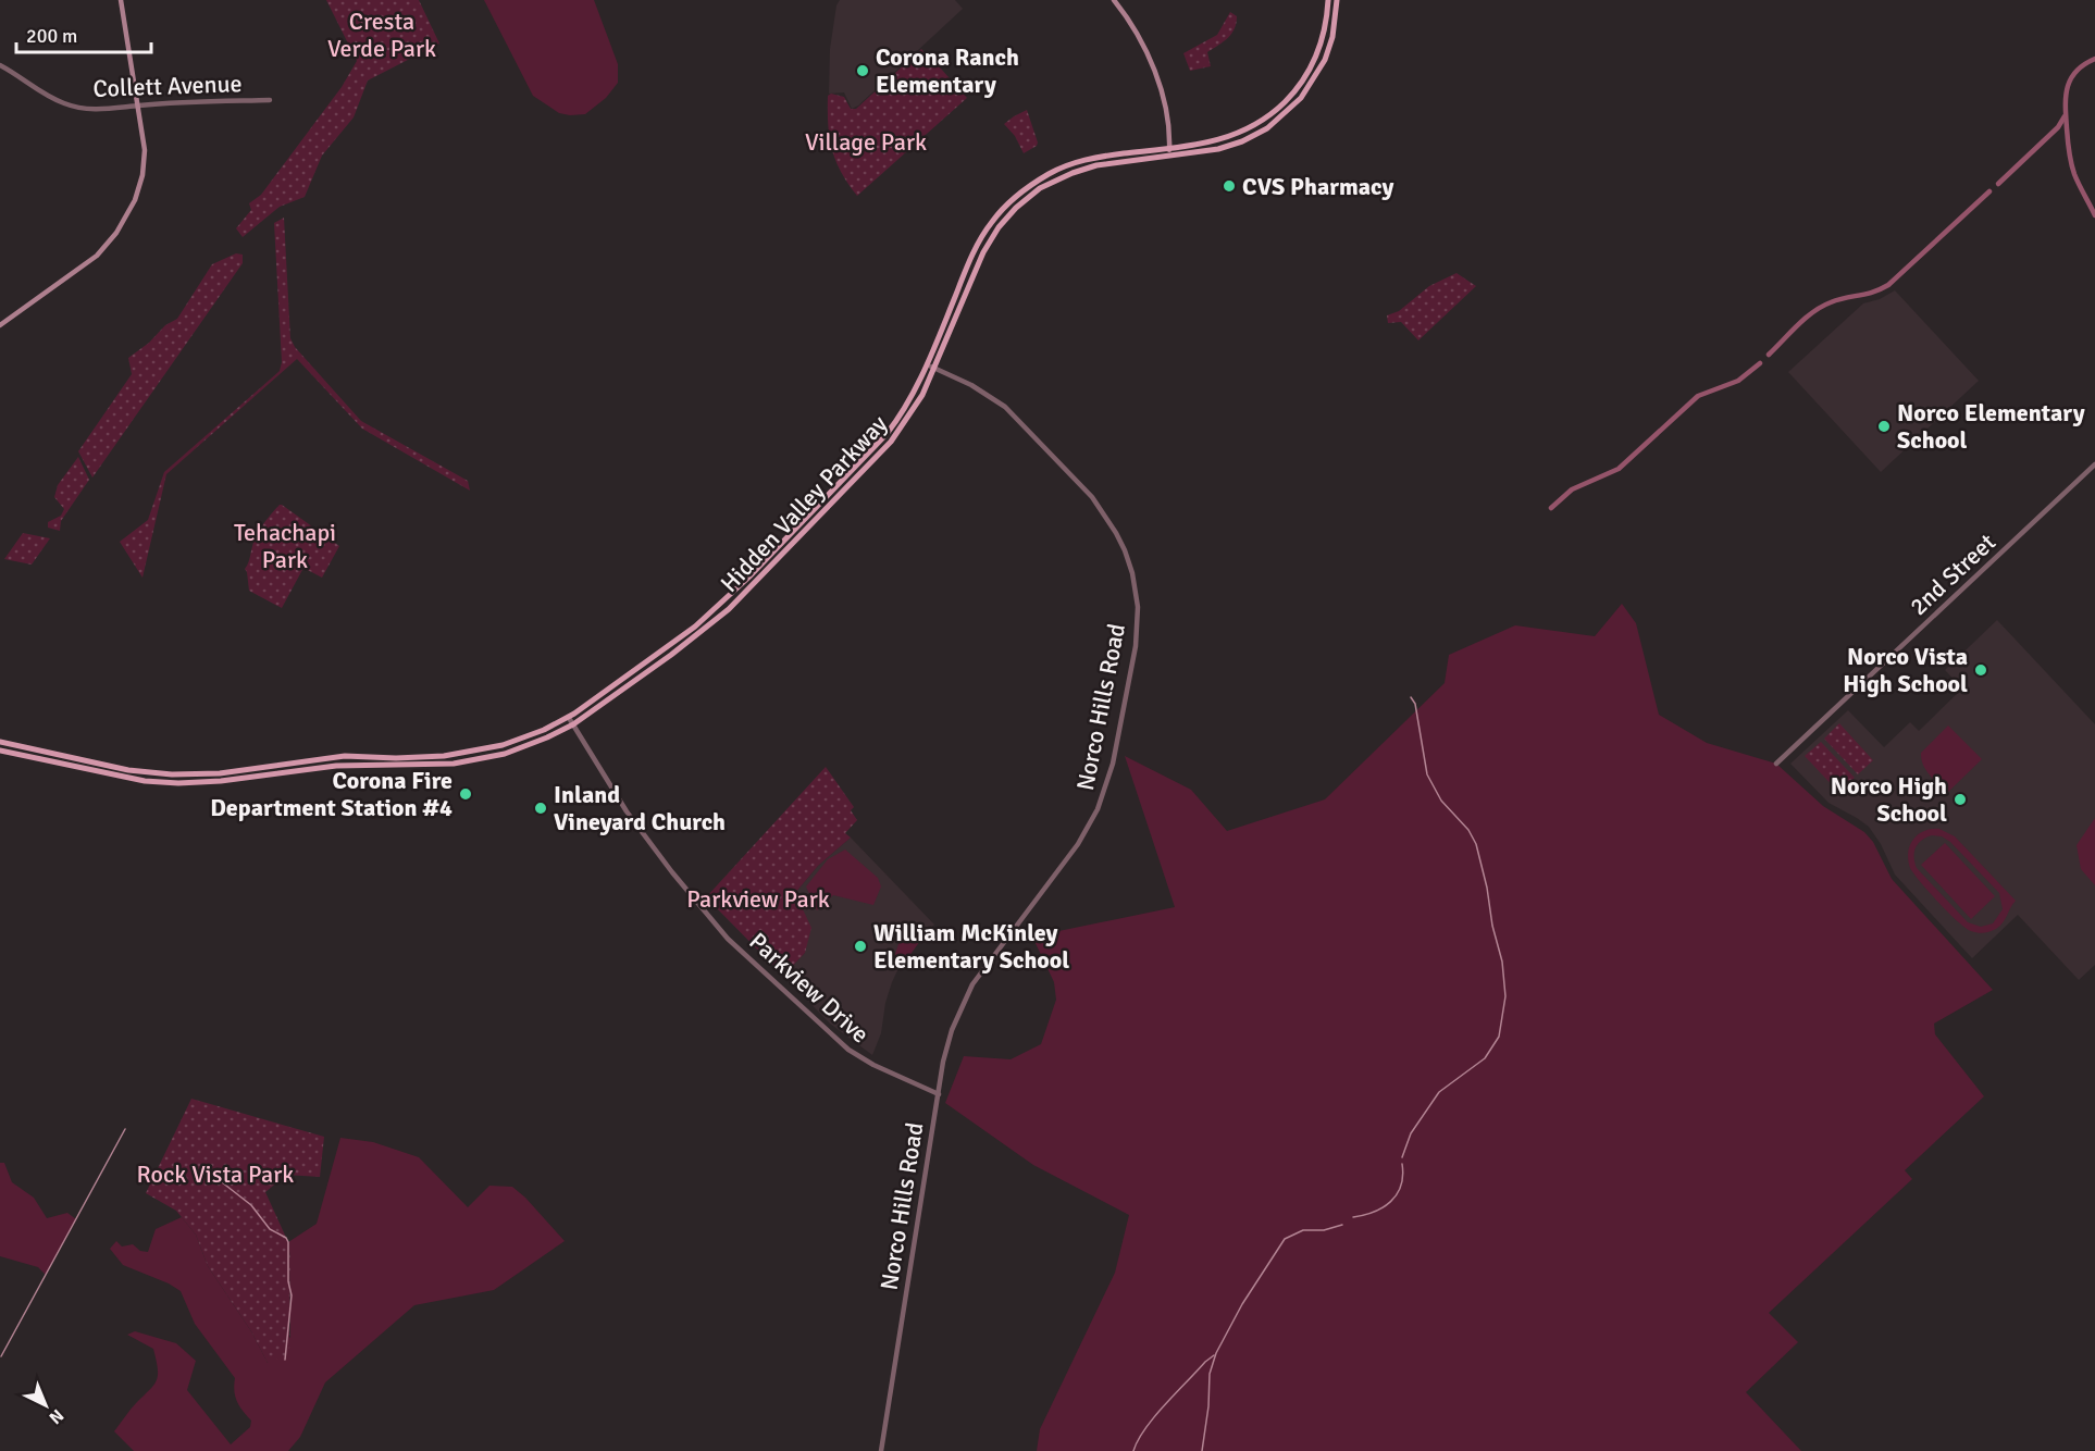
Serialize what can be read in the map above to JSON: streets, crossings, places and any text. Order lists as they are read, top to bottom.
{
  "streets": {
    "main road": ["Hidden Valley Parkway"],
    "street": [
      "Collett Avenue",
      "2nd Street",
      "Norco Hills Road",
      "Parkview Drive"
    ]
  },
  "crossings": [
    ["Hidden Valley Parkway", "Norco Hills Road"],
    ["Hidden Valley Parkway", "Parkview Drive"],
    ["Norco Hills Road", "Parkview Drive"]
  ],
  "parks": [
    "Cresta Verde Park",
    "Village Park",
    "Tehachapi Park",
    "Parkview Park",
    "Rock Vista Park"
  ],
  "places": [
    "Corona Ranch Elementary",
    "CVS Pharmacy",
    "Norco Elementary School",
    "Norco Vista High School",
    "Corona Fire Department Station #4",
    "Norco High School",
    "Inland Vineyard Church",
    "William McKinley Elementary School"
  ],
  "scale_bar": "200 m",
  "north": "bottom right"
}
